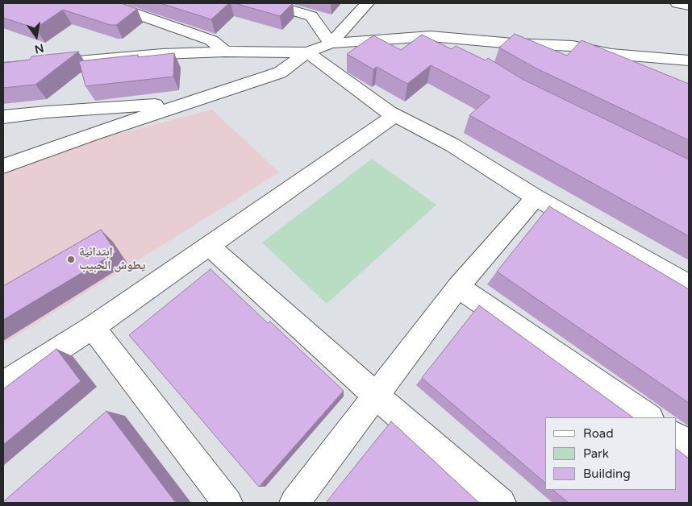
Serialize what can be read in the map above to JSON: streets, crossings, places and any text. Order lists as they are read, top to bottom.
{
  "places": ["ابتدائية يطوش الحبيب"],
  "legend": ["Road", "Park", "Building"],
  "north": "bottom"
}
